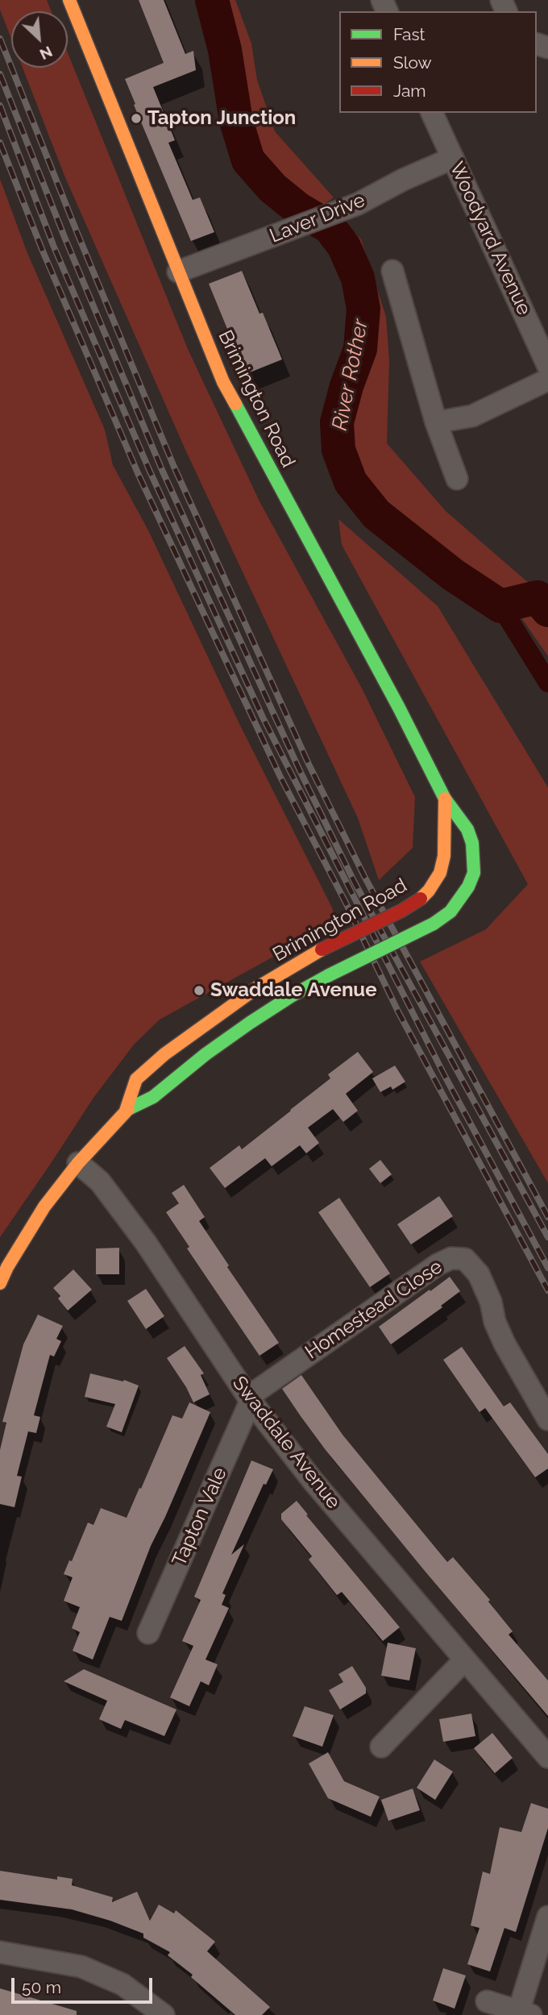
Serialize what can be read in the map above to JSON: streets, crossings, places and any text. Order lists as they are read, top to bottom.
{
  "streets": {
    "main road": ["Brimington Road"],
    "street": [
      "Laver Drive",
      "Woodyard Avenue",
      "Homestead Close",
      "Swaddale Avenue",
      "Tapton Vale"
    ]
  },
  "crossings": [
    ["Laver Drive", "Woodyard Avenue"],
    ["Laver Drive", "Brimington Road"],
    ["Brimington Road", "Swaddale Avenue"],
    ["Homestead Close", "Swaddale Avenue"],
    ["Homestead Close", "Tapton Vale"],
    ["Swaddale Avenue", "Tapton Vale"]
  ],
  "water": ["River Rother"],
  "places": ["Tapton Junction", "Swaddale Avenue"],
  "legend": ["Fast", "Slow", "Jam"],
  "scale_bar": "50 m",
  "north": "bottom right"
}
